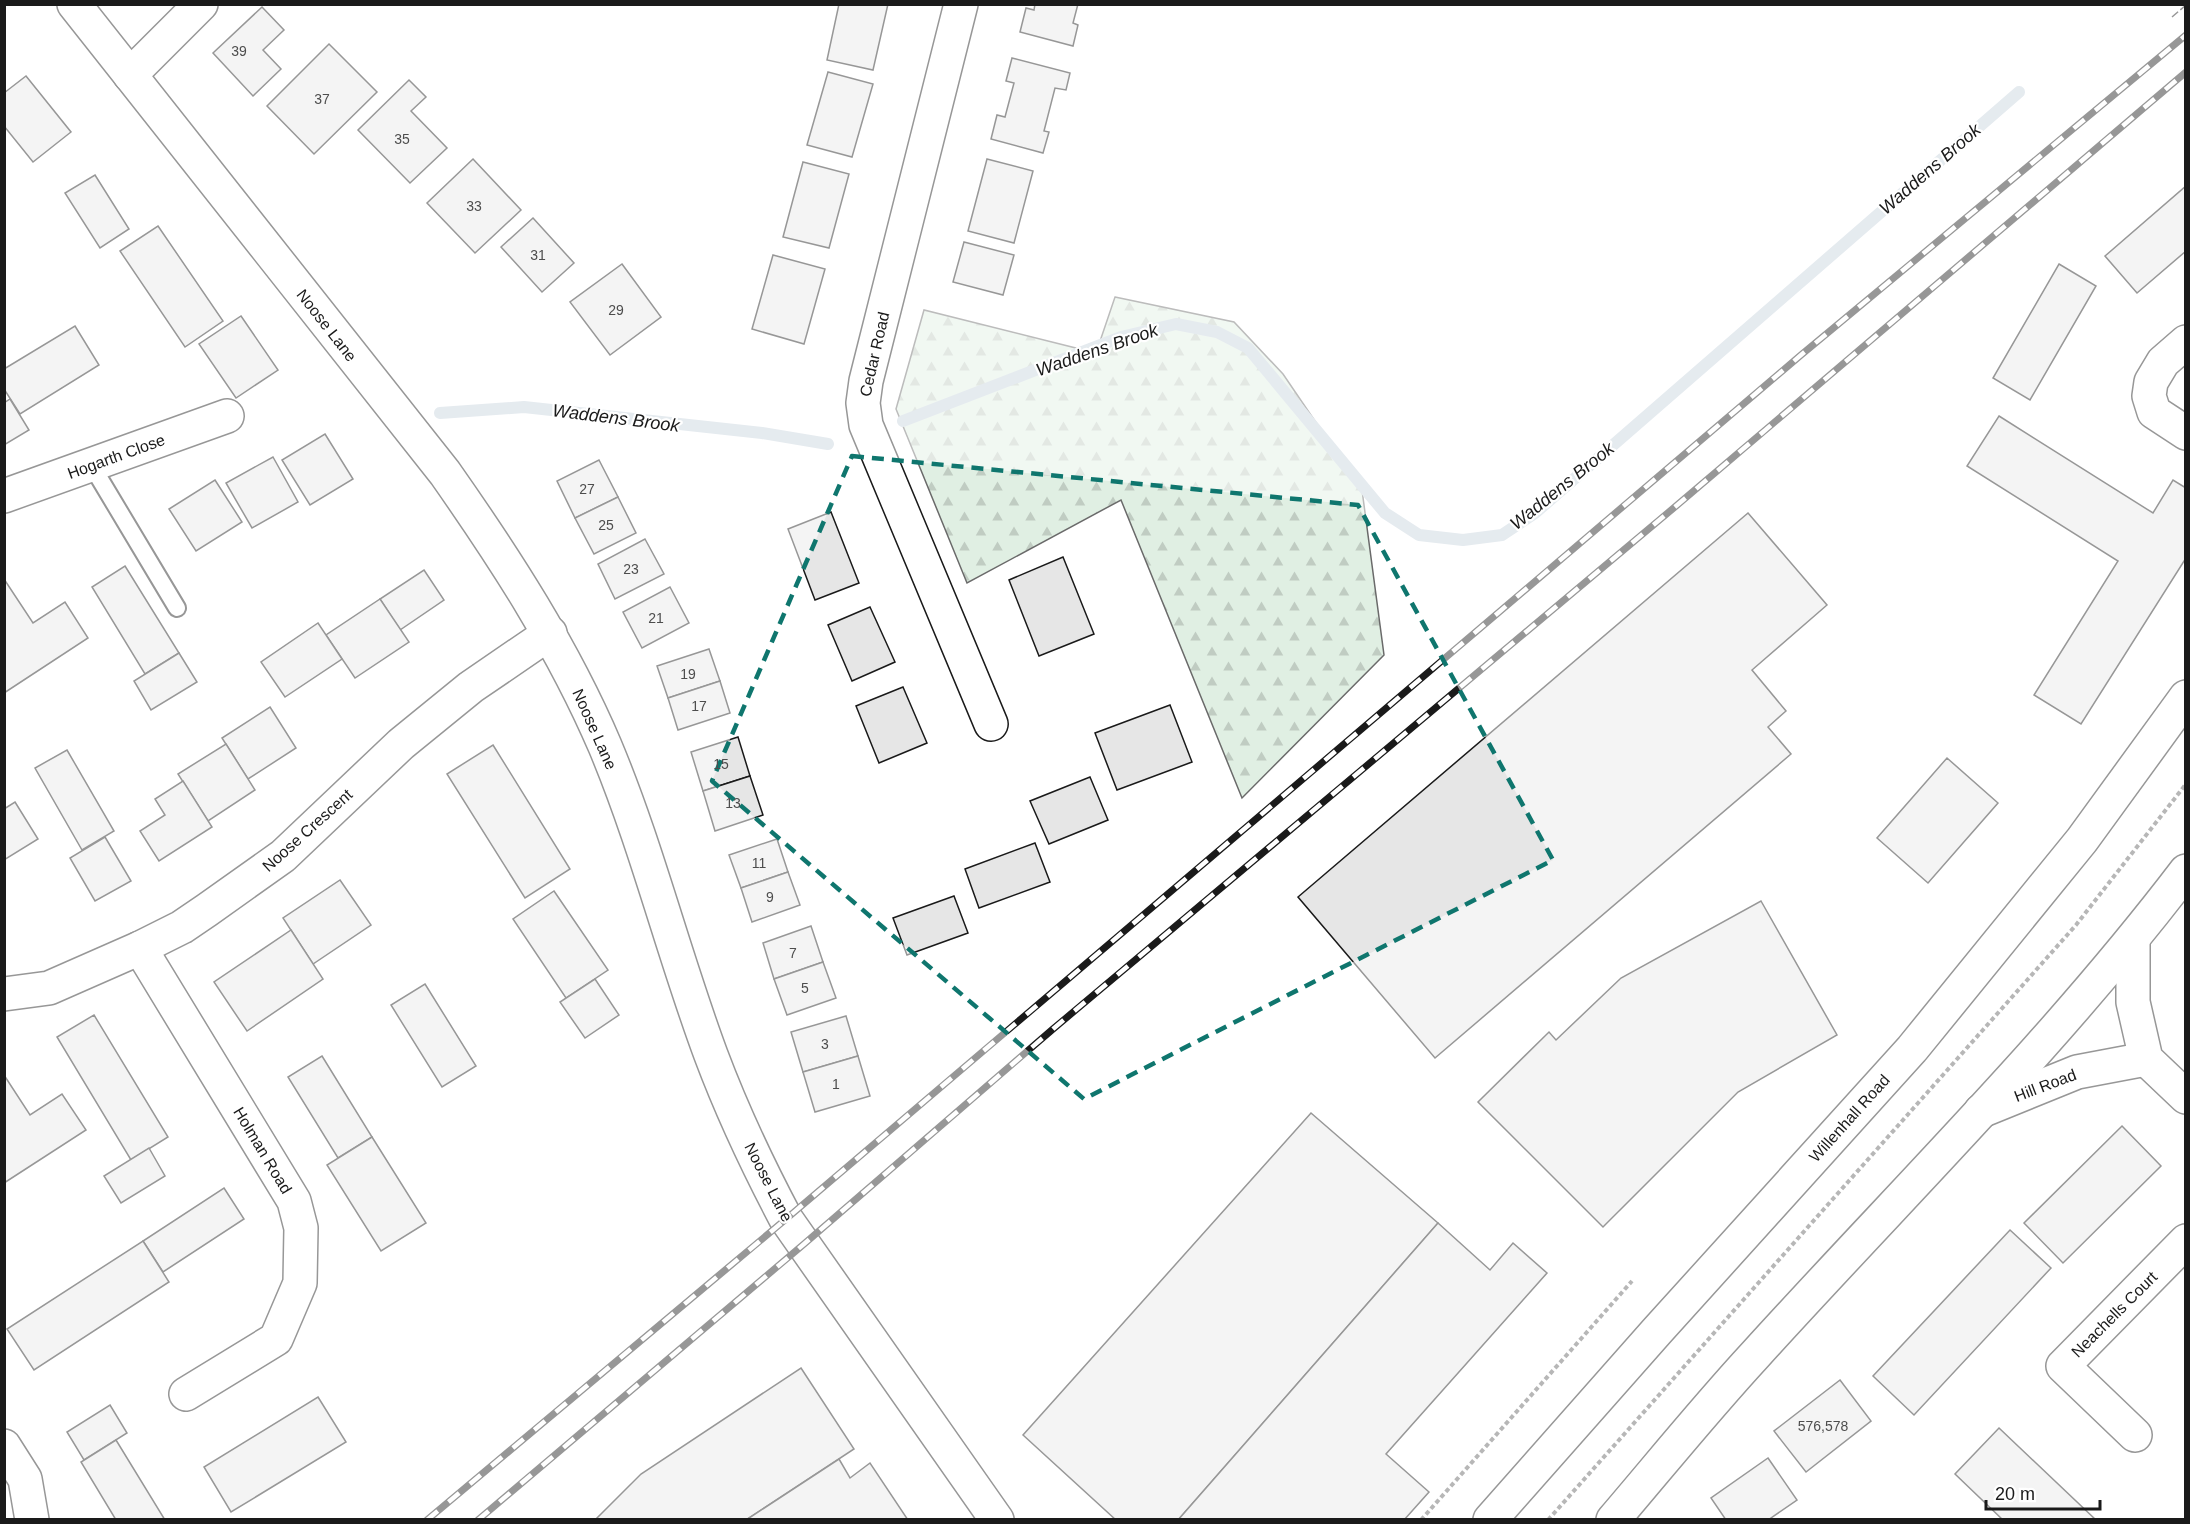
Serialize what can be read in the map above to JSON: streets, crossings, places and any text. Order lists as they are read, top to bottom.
{
  "streets": {
    "main road": [
      "Noose Lane",
      "Cedar Road",
      "Hogarth Close",
      "Noose Crescent",
      "Hill Road",
      "Willenhall Road",
      "Holman Road",
      "Neachells Court"
    ]
  },
  "crossings": [
    ["Noose Lane", "Noose Crescent"],
    ["Noose Crescent", "Holman Road"]
  ],
  "water": ["Waddens Brook"],
  "house_numbers": [
    "39",
    "37",
    "35",
    "33",
    "31",
    "29",
    "27",
    "25",
    "23",
    "21",
    "19",
    "17",
    "15",
    "13",
    "11",
    "9",
    "7",
    "5",
    "3",
    "1",
    "576,578"
  ],
  "scale_bar": "20 m"
}
